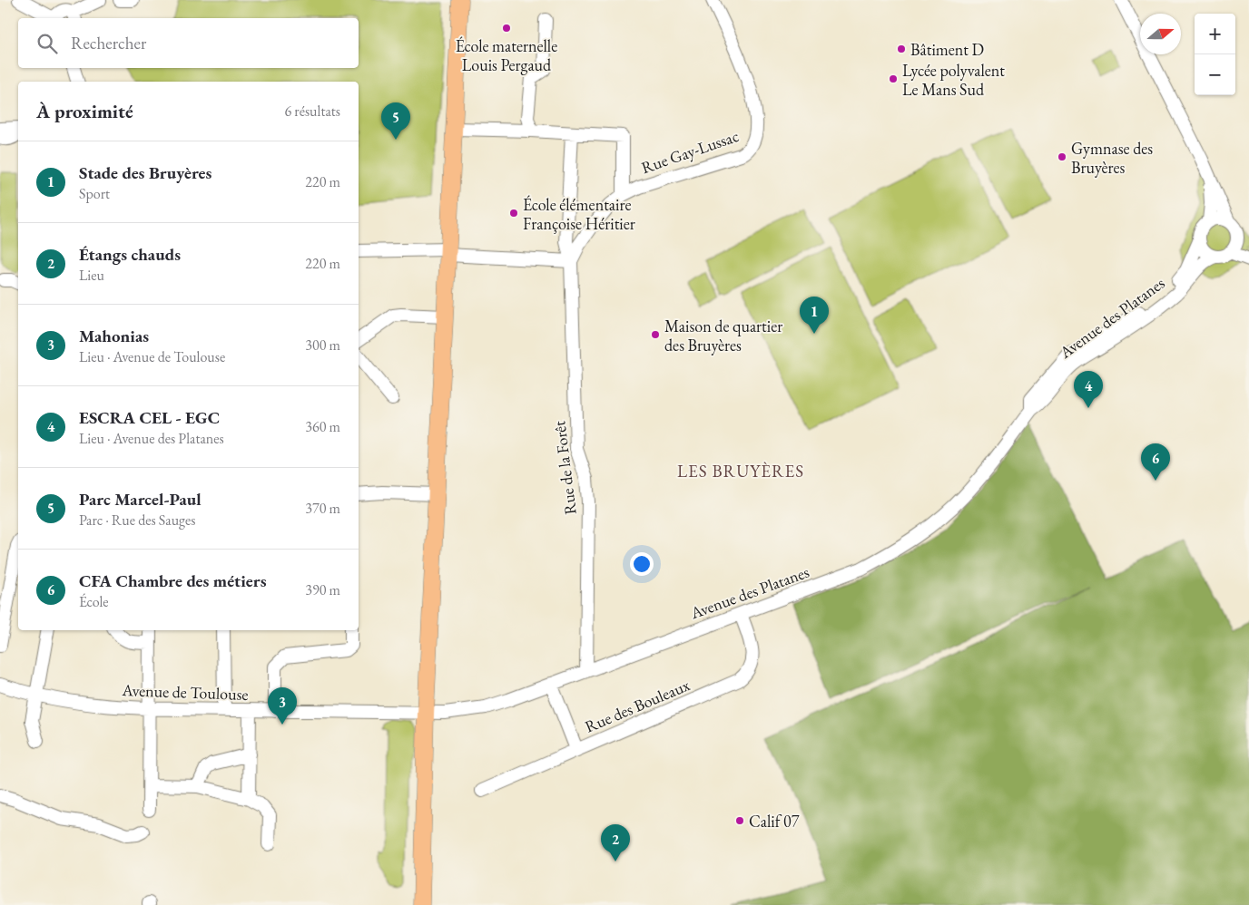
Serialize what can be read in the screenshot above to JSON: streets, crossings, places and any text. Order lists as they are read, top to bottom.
{
  "streets": {
    "street": [
      "Rue Gay-Lussac",
      "Avenue des Platanes",
      "Rue de la Forêt",
      "Avenue de Toulouse",
      "Rue des Bouleaux"
    ]
  },
  "crossings": [
    ["Rue Gay-Lussac", "Rue de la Forêt"],
    ["Avenue des Platanes", "Rue de la Forêt"],
    ["Avenue des Platanes", "Avenue de Toulouse"],
    ["Avenue des Platanes", "Rue des Bouleaux"]
  ],
  "districts": ["LES BRUYÈRES"],
  "places": [
    "École maternelle Louis Pergaud",
    "Bâtiment D",
    "Lycée polyvalent Le Mans Sud",
    "Gymnase des Bruyères",
    "École élémentaire Françoise Héritier",
    "Maison de quartier des Bruyères",
    "Calif 07"
  ],
  "north": "right",
  "page": {
    "map_buttons": ["+", "−"],
    "search": "Rechercher",
    "heading": ["À proximité", "6 résultats"],
    "pins": [
      "5",
      "1",
      "4",
      "6",
      "3",
      "2"
    ],
    "list": [
      {
        "mark": "1",
        "name": "Stade des Bruyères",
        "note": "Sport",
        "value": "220 m"
      },
      {
        "mark": "2",
        "name": "Étangs chauds",
        "note": "Lieu",
        "value": "220 m"
      },
      {
        "mark": "3",
        "name": "Mahonias",
        "note": "Lieu · Avenue de Toulouse",
        "value": "300 m"
      },
      {
        "mark": "4",
        "name": "ESCRA CEL - EGC",
        "note": "Lieu · Avenue des Platanes",
        "value": "360 m"
      },
      {
        "mark": "5",
        "name": "Parc Marcel-Paul",
        "note": "Parc · Rue des Sauges",
        "value": "370 m"
      },
      {
        "mark": "6",
        "name": "CFA Chambre des métiers",
        "note": "École",
        "value": "390 m"
      }
    ]
  }
}
